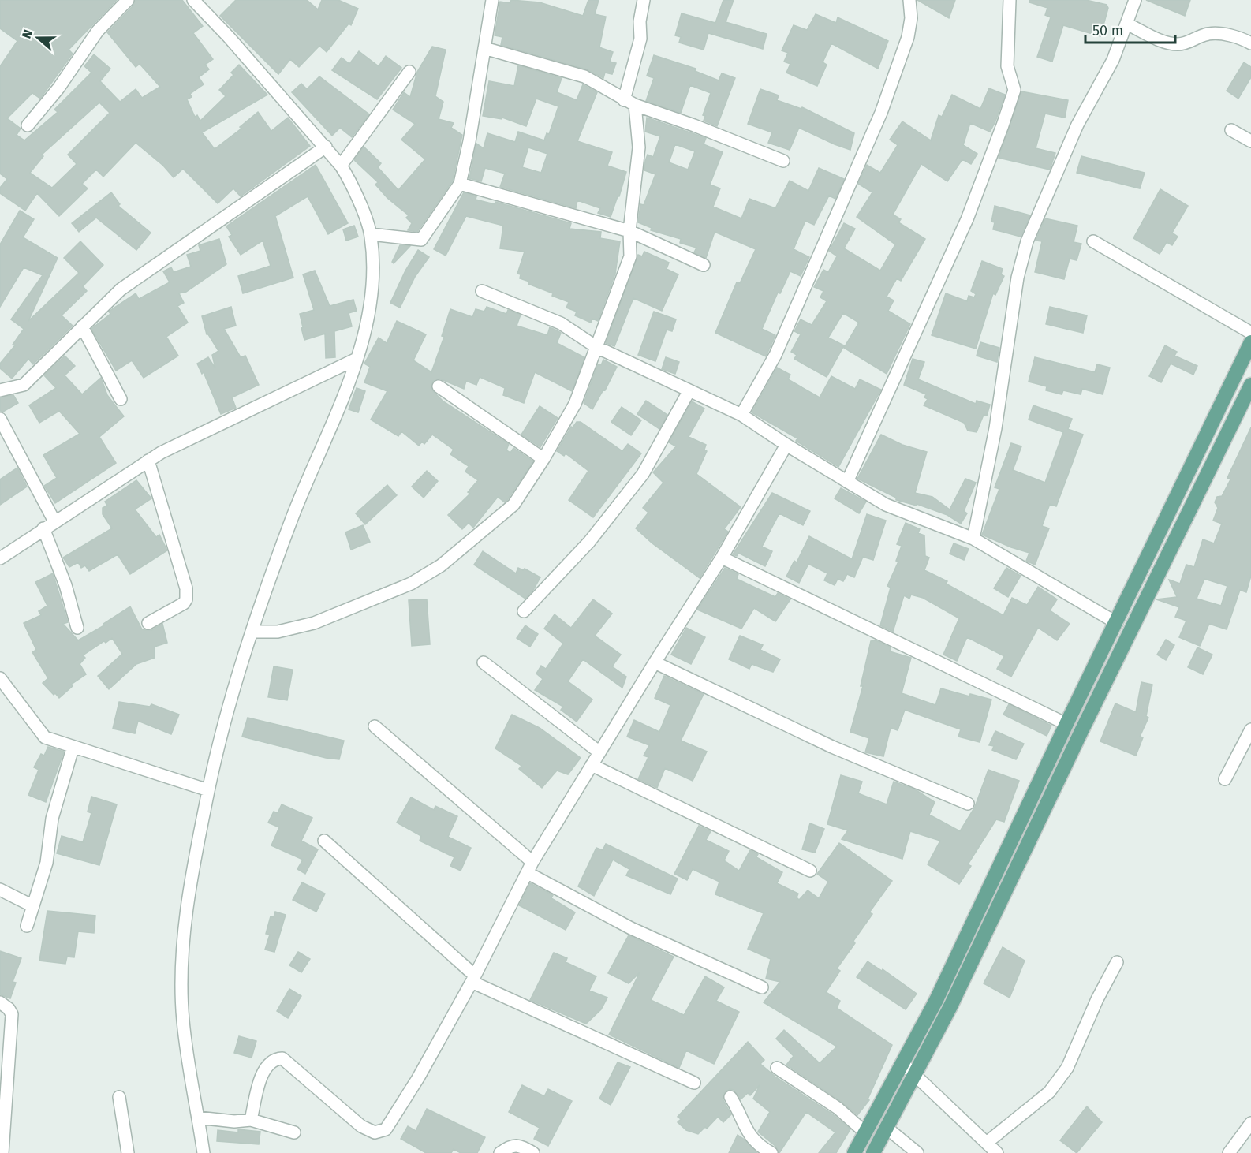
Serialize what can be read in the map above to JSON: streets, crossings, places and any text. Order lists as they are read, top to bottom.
{
  "scale_bar": "50 m",
  "north": "left"
}
